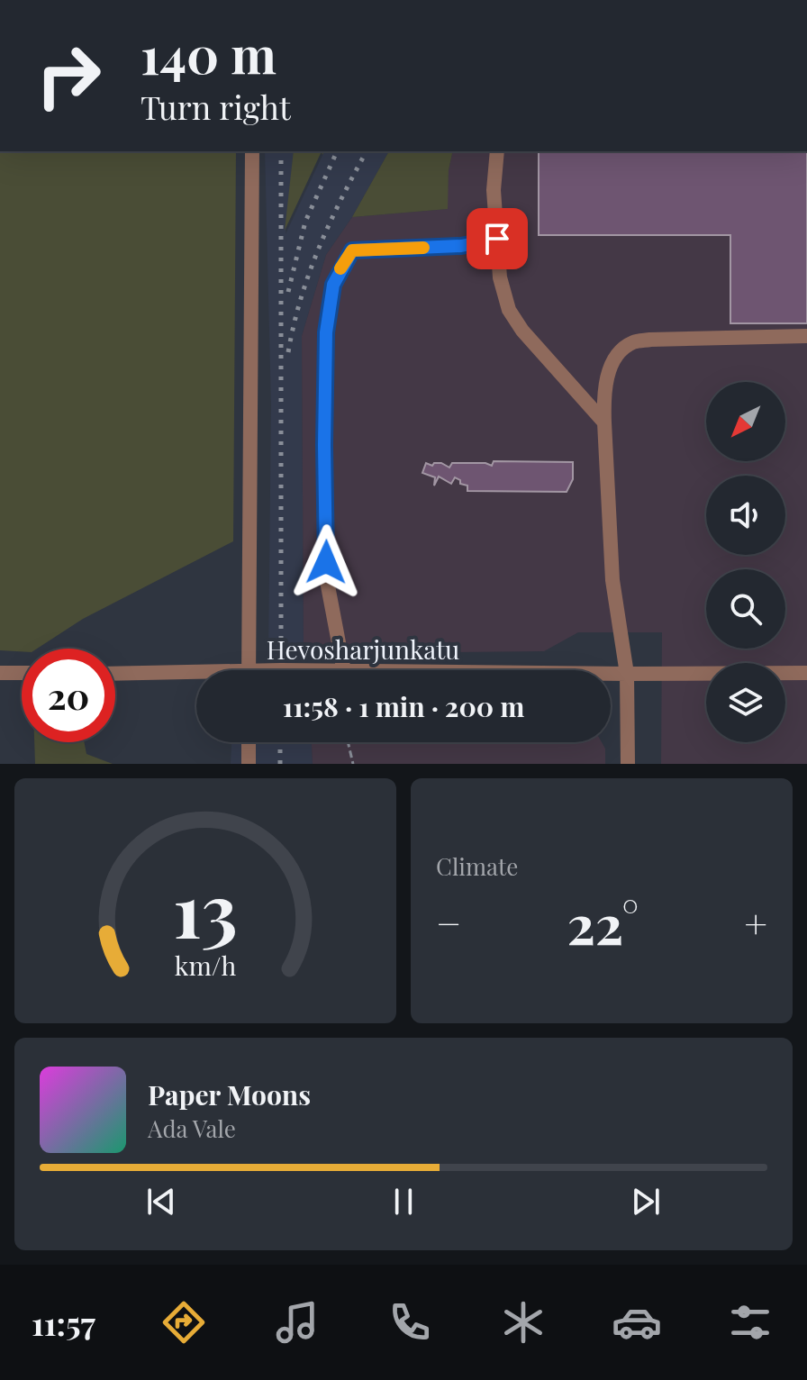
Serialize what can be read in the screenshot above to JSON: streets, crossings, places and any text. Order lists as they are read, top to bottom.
{
  "streets": {
    "street": ["Hevosharjunkatu"]
  },
  "north": "bottom left",
  "page": {
    "turn": ["140 m", "Turn right"],
    "limit": "20",
    "trip": "11:58 · 1 min · 200 m",
    "tile": "Climate",
    "heat": ["−", "22°", "+"],
    "song": ["Paper Moons", "Ada Vale"],
    "tabs": "11:57",
    "gauge": ["13", "km/h"]
  }
}
